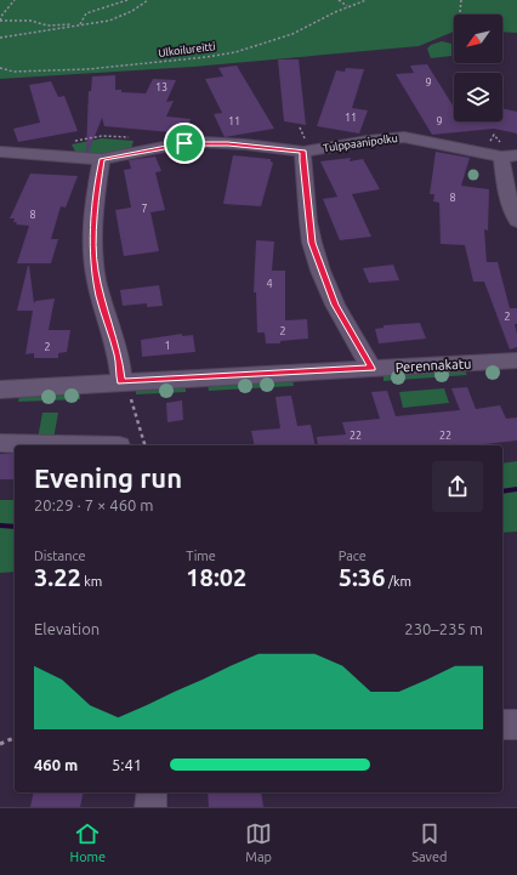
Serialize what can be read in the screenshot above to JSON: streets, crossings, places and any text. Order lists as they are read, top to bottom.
{
  "streets": {
    "street": ["Tulppaanipolku", "Perennakatu"],
    "path": ["Ulkoilureitti"]
  },
  "house_numbers": [
    "9",
    "13",
    "11",
    "11",
    "9",
    "8",
    "7",
    "8",
    "4",
    "2",
    "2",
    "1",
    "2",
    "22",
    "22"
  ],
  "north": "bottom left",
  "page": {
    "heading": ["Evening run", "20:29 · 7 × 460 m"],
    "stats": [
      ["Distance", "3.22 km"],
      ["Time", "18:02"],
      ["Pace", "5:36 /km"]
    ],
    "chart": ["Elevation", "230–235 m"],
    "list": [
      {
        "name": "460 m",
        "note": "5:41"
      }
    ],
    "tabs": ["Home", "Map", "Saved"]
  }
}
